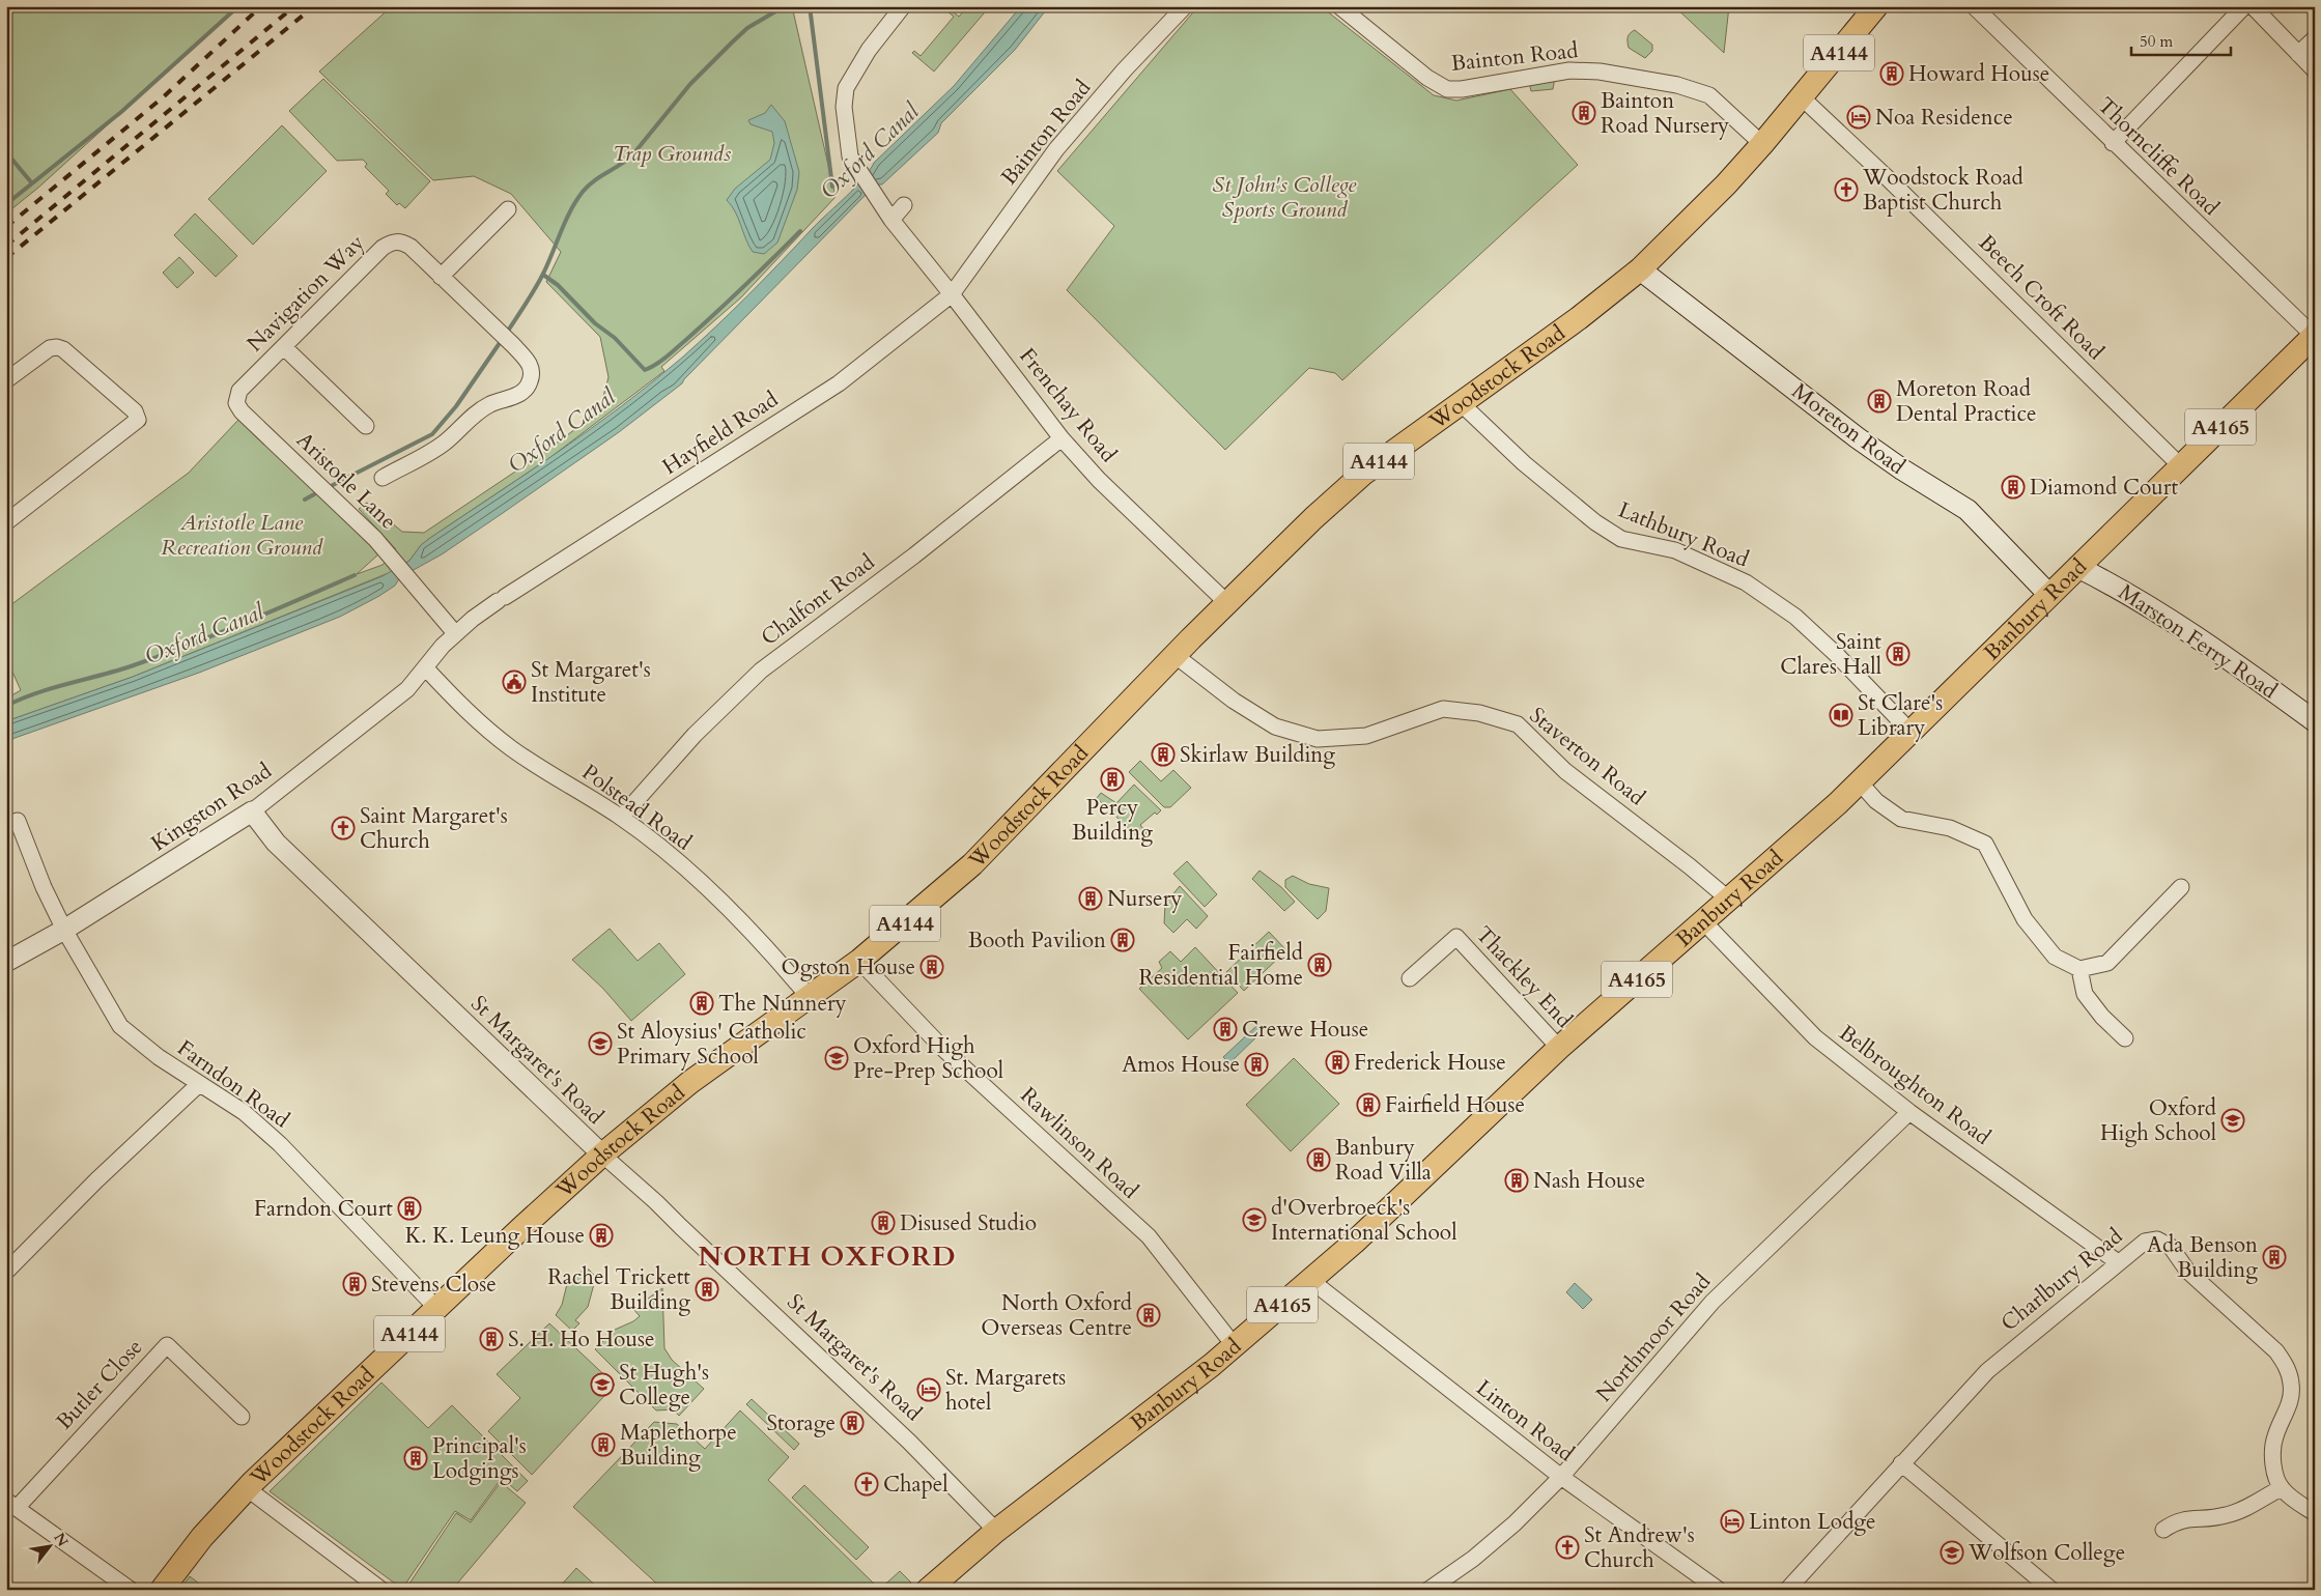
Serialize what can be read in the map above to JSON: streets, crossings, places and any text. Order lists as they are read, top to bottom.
{
  "streets": {
    "main road": [
      "A4144",
      "Woodstock Road",
      "A4165",
      "Moreton Road",
      "Banbury Road",
      "Marston Ferry Road"
    ],
    "street": [
      "Bainton Road",
      "Thorncliffe Road",
      "Navigation Way",
      "Beech Croft Road",
      "Frenchay Road",
      "Hayfield Road",
      "Aristotle Lane",
      "Lathbury Road",
      "Chalfont Road",
      "Staverton Road",
      "Kingston Road",
      "Polstead Road",
      "Thackley End",
      "St Margaret's Road",
      "Farndon Road",
      "Belbroughton Road",
      "Rawlinson Road",
      "Charlbury Road",
      "Northmoor Road",
      "Butler Close",
      "Linton Road"
    ]
  },
  "crossings": [
    ["Bainton Road", "Woodstock Road"],
    ["Bainton Road", "Frenchay Road"],
    ["Bainton Road", "Hayfield Road"],
    ["Thorncliffe Road", "Banbury Road"],
    ["Navigation Way", "Aristotle Lane"],
    ["Beech Croft Road", "Woodstock Road"],
    ["Beech Croft Road", "Banbury Road"],
    ["Woodstock Road", "Frenchay Road"],
    ["Woodstock Road", "Moreton Road"],
    ["Woodstock Road", "Lathbury Road"],
    ["Woodstock Road", "Staverton Road"],
    ["Woodstock Road", "Polstead Road"],
    ["Woodstock Road", "St Margaret's Road"],
    ["Woodstock Road", "Farndon Road"],
    ["Woodstock Road", "Rawlinson Road"],
    ["Frenchay Road", "Hayfield Road"],
    ["Frenchay Road", "Chalfont Road"],
    ["Moreton Road", "Banbury Road"],
    ["Hayfield Road", "Aristotle Lane"],
    ["Hayfield Road", "Kingston Road"],
    ["Hayfield Road", "Polstead Road"],
    ["Lathbury Road", "Banbury Road"],
    ["Chalfont Road", "Polstead Road"],
    ["Banbury Road", "Marston Ferry Road"],
    ["Banbury Road", "Staverton Road"],
    ["Banbury Road", "Thackley End"],
    ["Banbury Road", "St Margaret's Road"],
    ["Banbury Road", "Belbroughton Road"],
    ["Banbury Road", "Rawlinson Road"],
    ["Banbury Road", "Linton Road"],
    ["Kingston Road", "Polstead Road"],
    ["Kingston Road", "St Margaret's Road"],
    ["Kingston Road", "Farndon Road"],
    ["Belbroughton Road", "Charlbury Road"],
    ["Belbroughton Road", "Northmoor Road"],
    ["Northmoor Road", "Linton Road"]
  ],
  "districts": ["NORTH OXFORD"],
  "water": ["Oxford Canal"],
  "parks": ["Trap Grounds", "St John's College Sports Ground", "Aristotle Lane Recreation Ground"],
  "places": {
    "building": [
      "Howard House",
      "Bainton Road Nursery",
      "Moreton Road Dental Practice",
      "Diamond Court",
      "Saint Clares Hall",
      "Skirlaw Building",
      "Percy Building",
      "Nursery",
      "Booth Pavilion",
      "Fairfield Residential Home",
      "Ogston House",
      "The Nunnery",
      "Crewe House",
      "Frederick House",
      "Amos House",
      "Fairfield House",
      "Banbury Road Villa",
      "Nash House",
      "Farndon Court",
      "Disused Studio",
      "K. K. Leung House",
      "Ada Benson Building",
      "Stevens Close",
      "Rachel Trickett Building",
      "North Oxford Overseas Centre",
      "S. H. Ho House",
      "Storage",
      "Maplethorpe Building",
      "Principal's Lodgings"
    ],
    "hotel": ["Noa Residence", "St. Margarets hotel", "Linton Lodge"],
    "church": [
      "Woodstock Road Baptist Church",
      "Saint Margaret's Church",
      "Chapel",
      "St Andrew's Church"
    ],
    "public building": ["St Margaret's Institute"],
    "library": ["St Clare's Library"],
    "school or university": [
      "St Aloysius' Catholic Primary School",
      "Oxford High Pre-Prep School",
      "Oxford High School",
      "d'Overbroeck's International School",
      "St Hugh's College",
      "Wolfson College"
    ]
  },
  "scale_bar": "50 m",
  "north": "top right"
}
